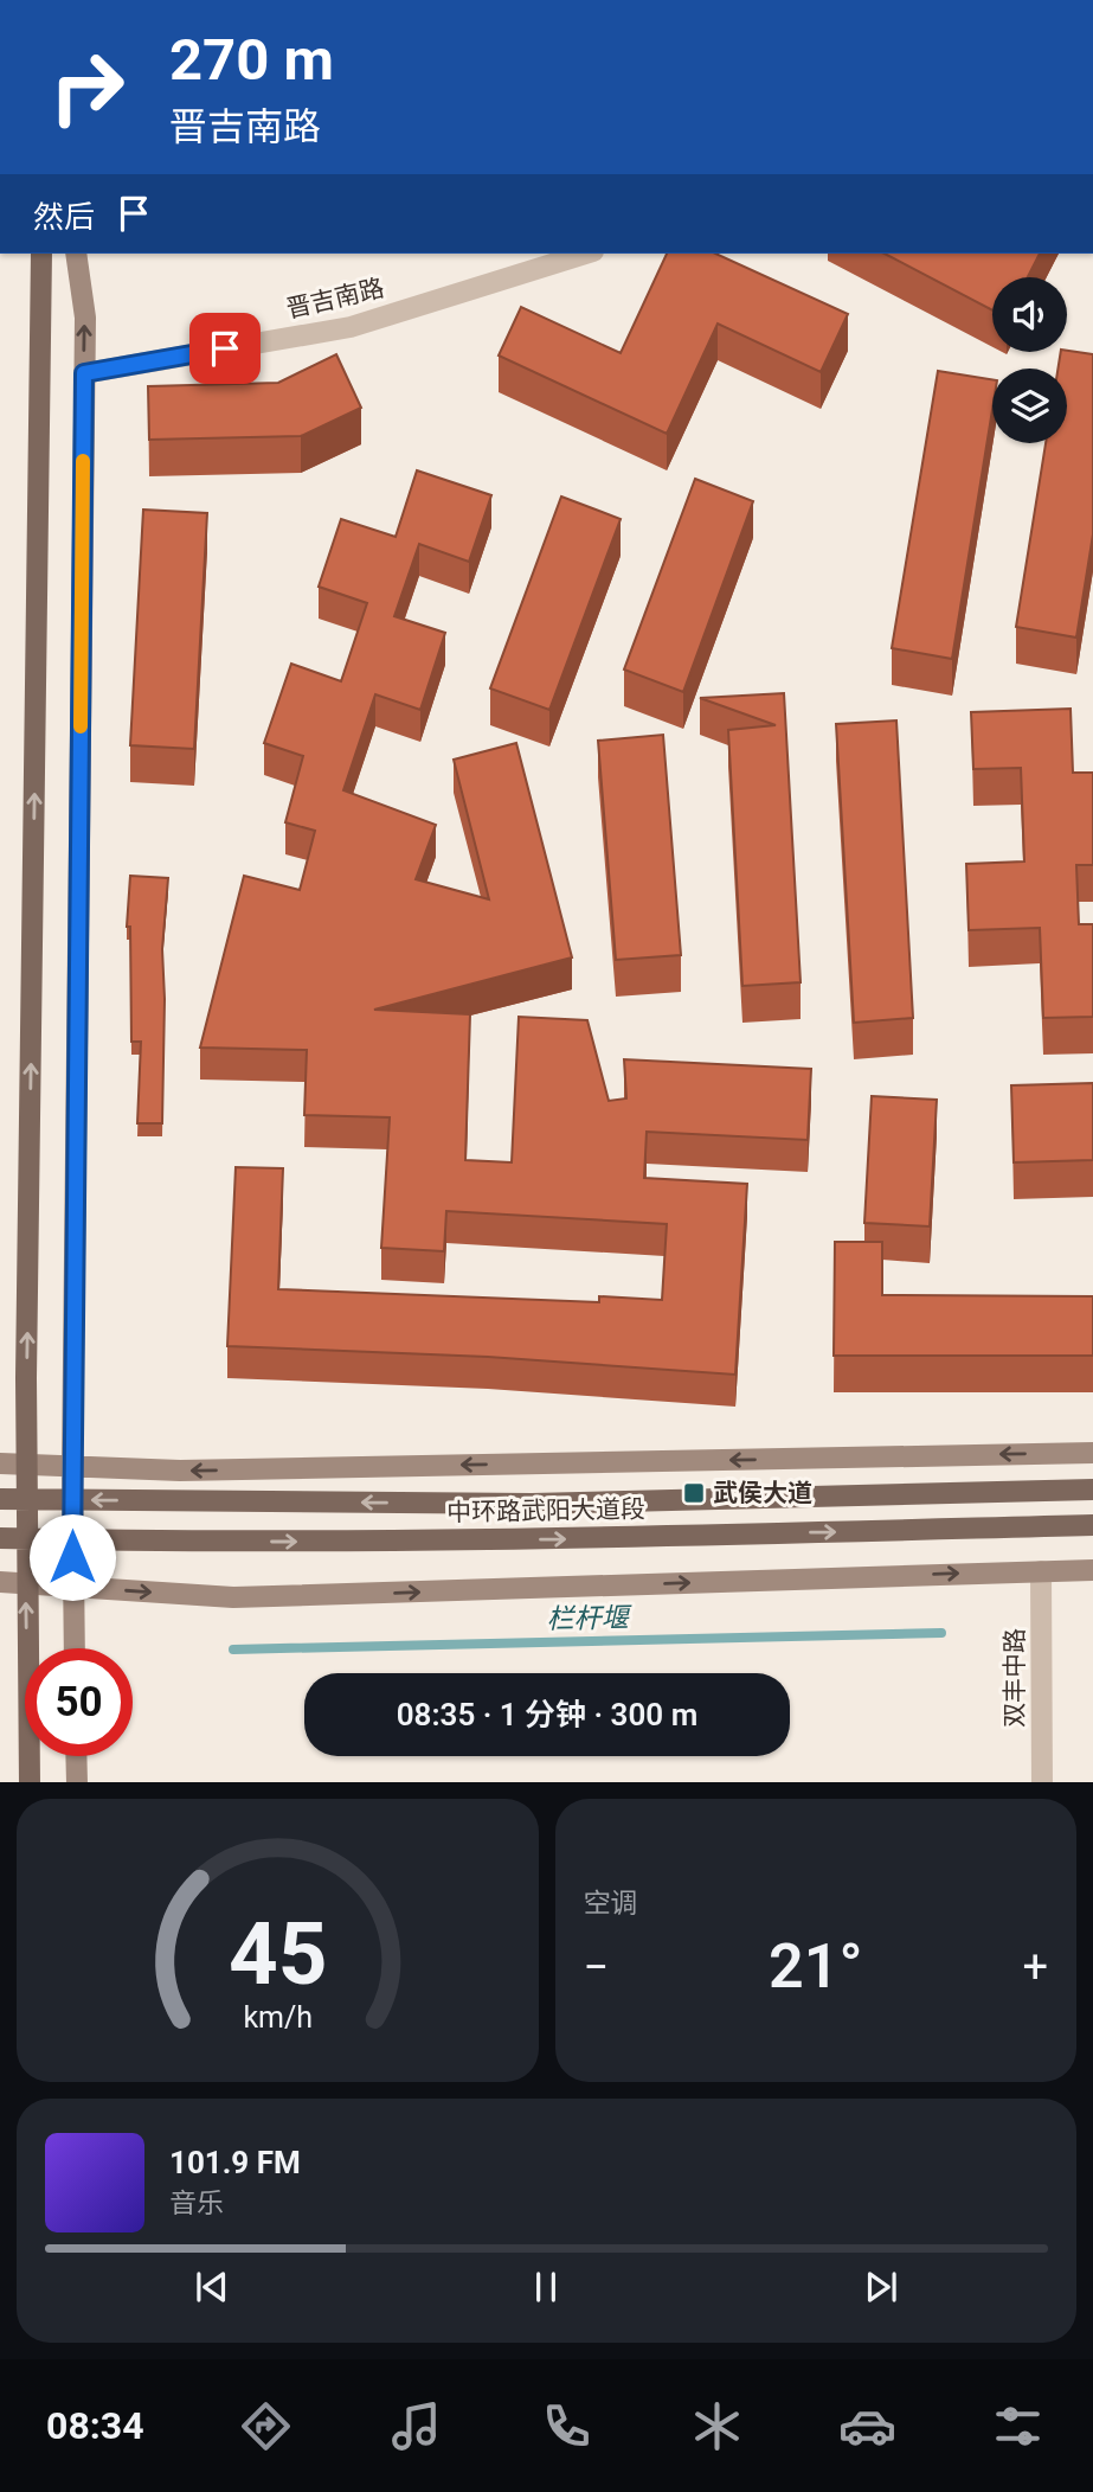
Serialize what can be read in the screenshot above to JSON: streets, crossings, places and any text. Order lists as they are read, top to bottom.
{
  "streets": {
    "main road": ["中环路武阳大道段"],
    "street": ["晋吉南路", "双丰中路"]
  },
  "water": ["栏杆堰"],
  "places": {
    "transit": ["武侯大道"]
  },
  "page": {
    "turn": ["270 m", "晋吉南路"],
    "then": "然后",
    "limit": "50",
    "trip": "08:35 · 1 分钟 · 300 m",
    "tile": "空调",
    "heat": ["−", "21°", "+"],
    "song": ["101.9 FM", "音乐"],
    "tabs": "08:34",
    "gauge": ["45", "km/h"]
  }
}
